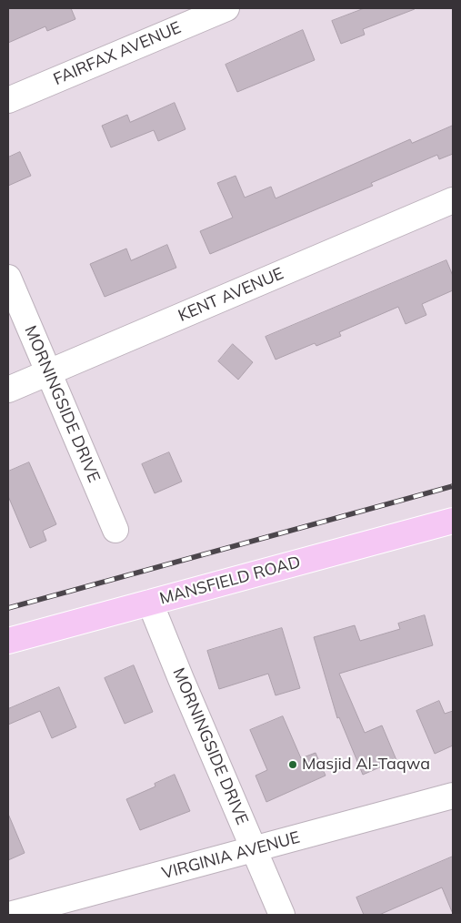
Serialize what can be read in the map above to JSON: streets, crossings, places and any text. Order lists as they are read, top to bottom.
{
  "streets": {
    "main road": ["MANSFIELD ROAD"],
    "street": [
      "FAIRFAX AVENUE",
      "KENT AVENUE",
      "MORNINGSIDE DRIVE",
      "VIRGINIA AVENUE"
    ]
  },
  "crossings": [
    ["KENT AVENUE", "MORNINGSIDE DRIVE"],
    ["MORNINGSIDE DRIVE", "MANSFIELD ROAD"],
    ["MORNINGSIDE DRIVE", "VIRGINIA AVENUE"]
  ],
  "places": ["Masjid Al-Taqwa"]
}
